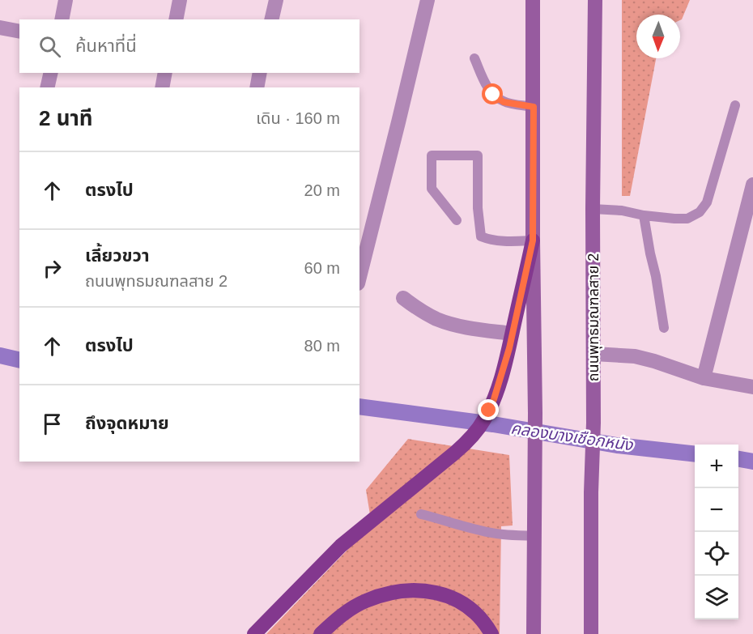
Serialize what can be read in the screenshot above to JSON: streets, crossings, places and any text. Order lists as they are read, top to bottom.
{
  "streets": {
    "main road": ["ถนนพุทธมณฑลสาย 2"]
  },
  "water": ["คลองบางเชือกหนัง"],
  "north": "bottom",
  "page": {
    "search": "ค้นหาที่นี่",
    "heading": ["2 นาที", "เดิน · 160 m"],
    "list": [
      ["ตรงไป", "20 m"],
      ["เลี้ยวขวา", "ถนนพุทธมณฑลสาย 2", "60 m"],
      ["ตรงไป", "80 m"],
      "ถึงจุดหมาย"
    ],
    "map_buttons": ["+", "−"]
  }
}
